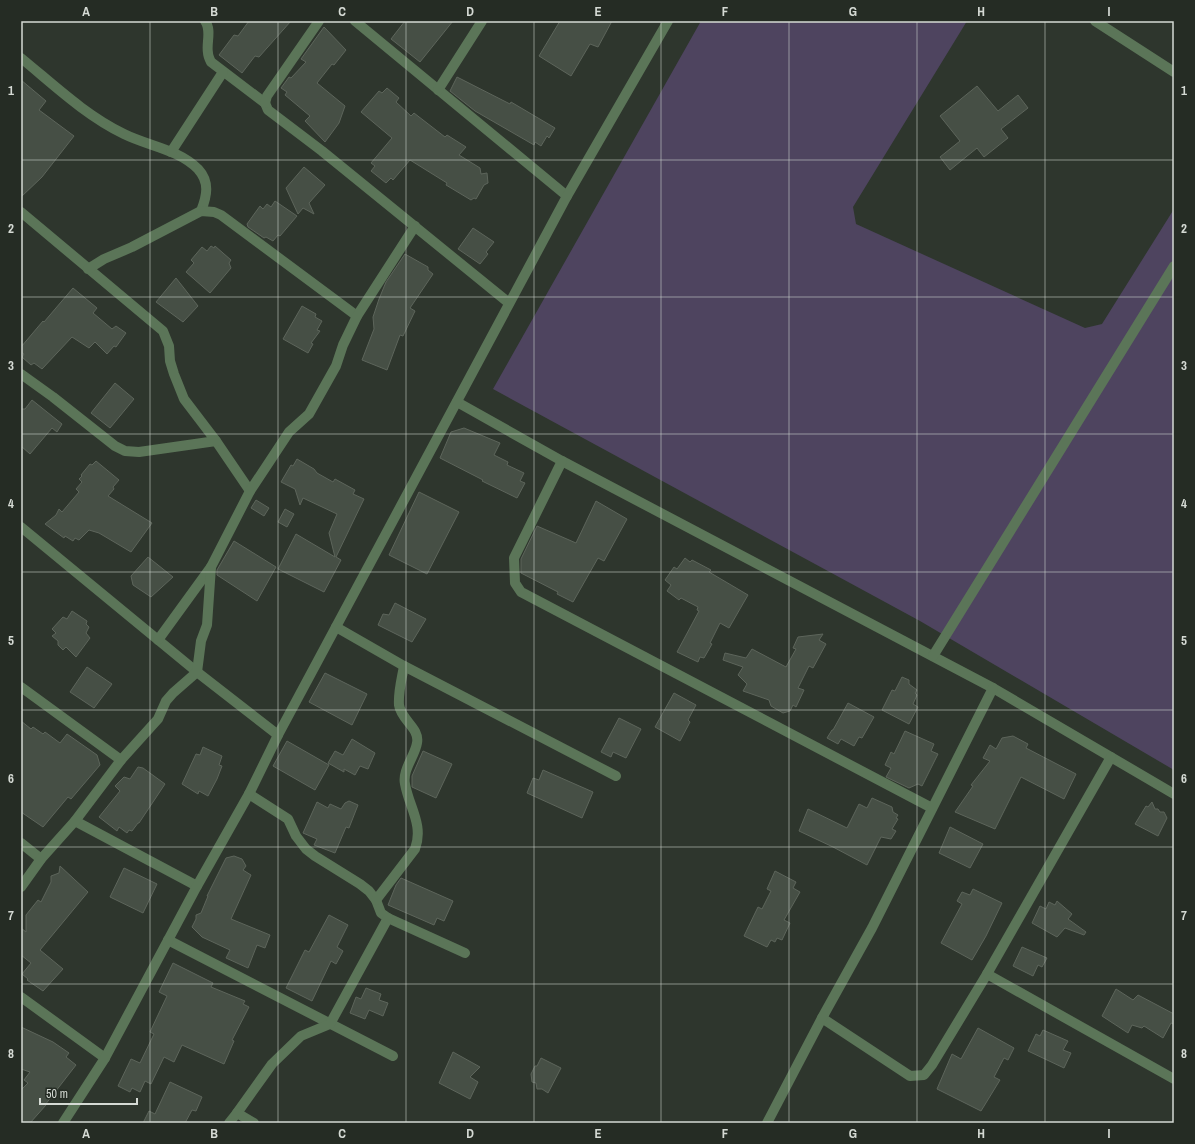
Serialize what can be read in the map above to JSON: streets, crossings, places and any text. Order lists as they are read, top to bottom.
{
  "scale_bar": "50 m",
  "grid": {
    "columns": [
      "A",
      "B",
      "C",
      "D",
      "E",
      "F",
      "G",
      "H",
      "I"
    ],
    "rows": [
      "1",
      "2",
      "3",
      "4",
      "5",
      "6",
      "7",
      "8"
    ]
  }
}
